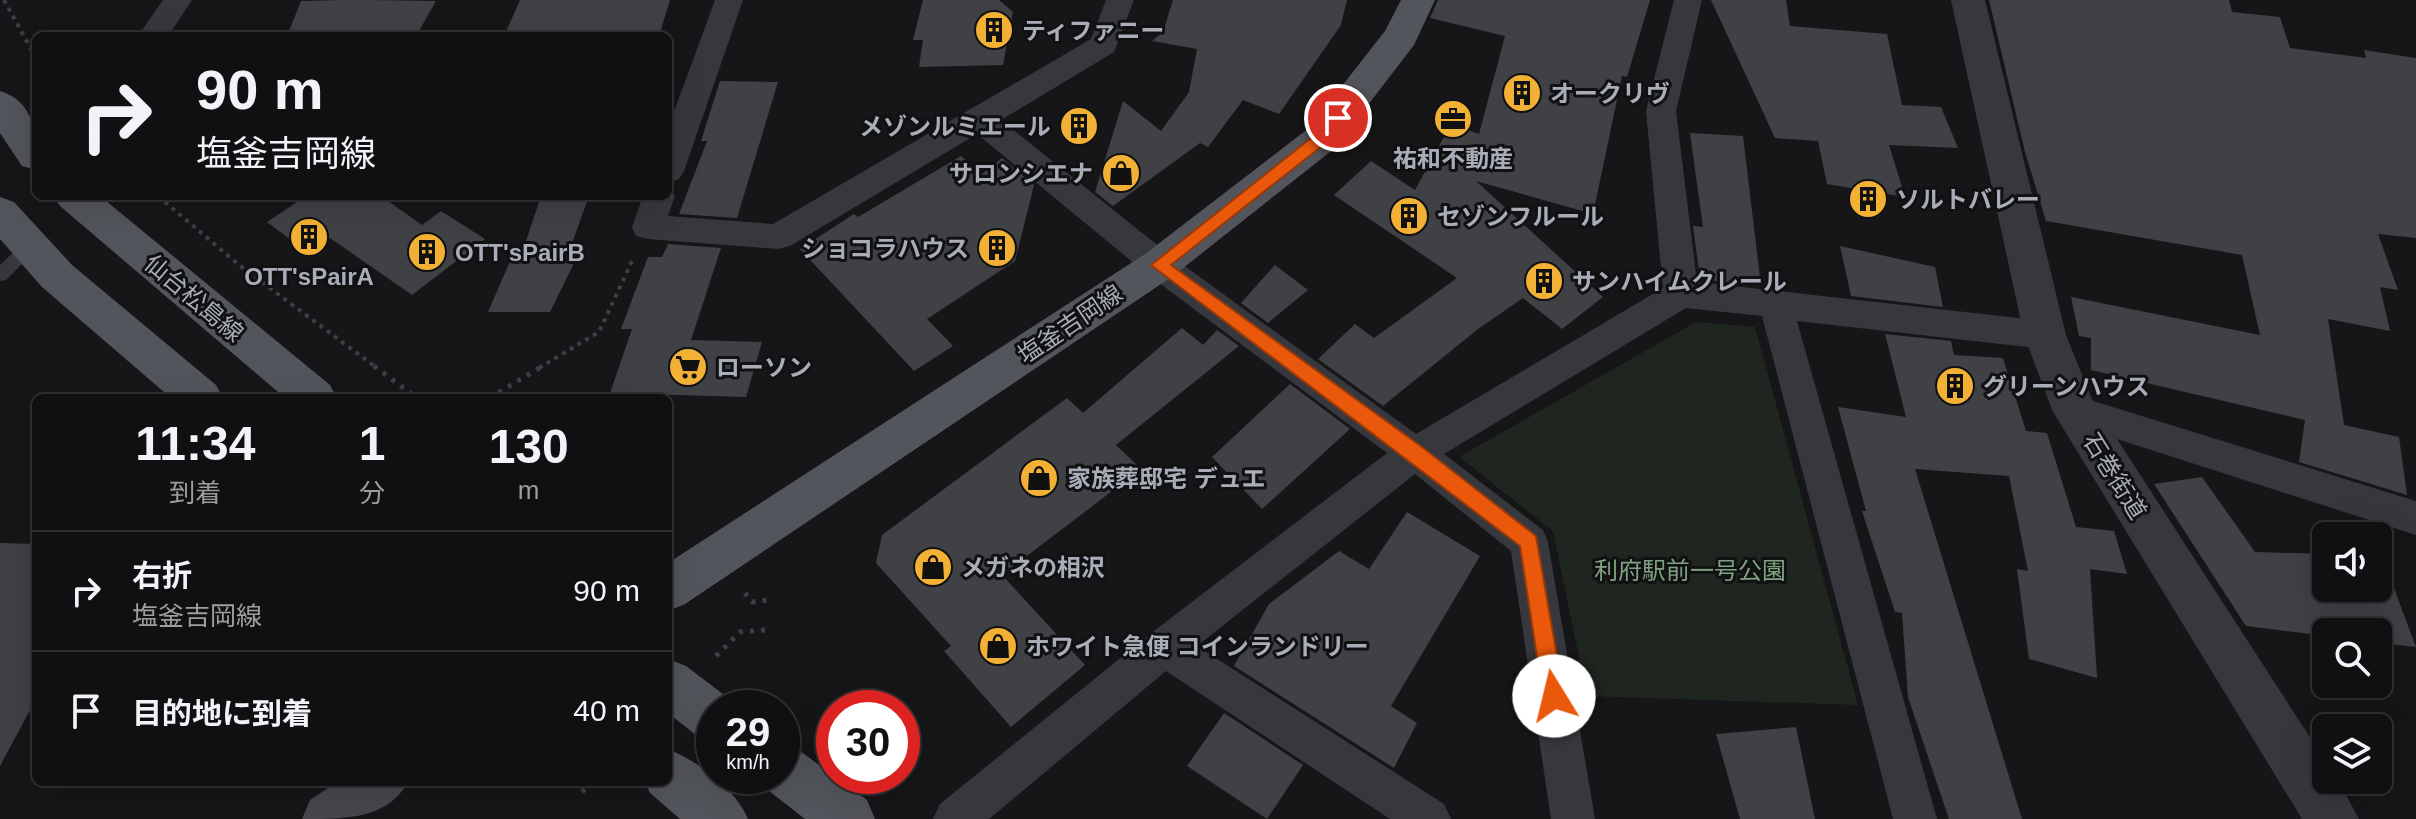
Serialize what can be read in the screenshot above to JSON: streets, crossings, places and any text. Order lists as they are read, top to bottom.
{
  "streets": {
    "main road": ["仙台松島線", "塩釜吉岡線"],
    "street": ["石巻街道"]
  },
  "parks": ["利府駅前一号公園"],
  "places": {
    "building": [
      "ティファニー",
      "オークリヴ",
      "メゾンルミエール",
      "ソルトバレー",
      "セゾンフルール",
      "OTT'sPairA",
      "ショコラハウス",
      "OTT'sPairB",
      "サンハイムクレール",
      "グリーンハウス"
    ],
    "office": ["祐和不動産"],
    "shop": [
      "サロンシエナ",
      "家族葬邸宅 デュエ",
      "メガネの相沢",
      "ホワイト急便 コインランドリー"
    ],
    "supermarket": ["ローソン"]
  },
  "page": {
    "turn": ["90 m", "塩釜吉岡線"],
    "eta": [
      "11:34",
      "到着",
      "1",
      "分",
      "130",
      "m"
    ],
    "list": [
      {
        "name": "右折",
        "note": "塩釜吉岡線",
        "value": "90 m"
      },
      {
        "name": "目的地に到着",
        "value": "40 m"
      }
    ],
    "speed": "29 km/h",
    "limit": "30"
  }
}
